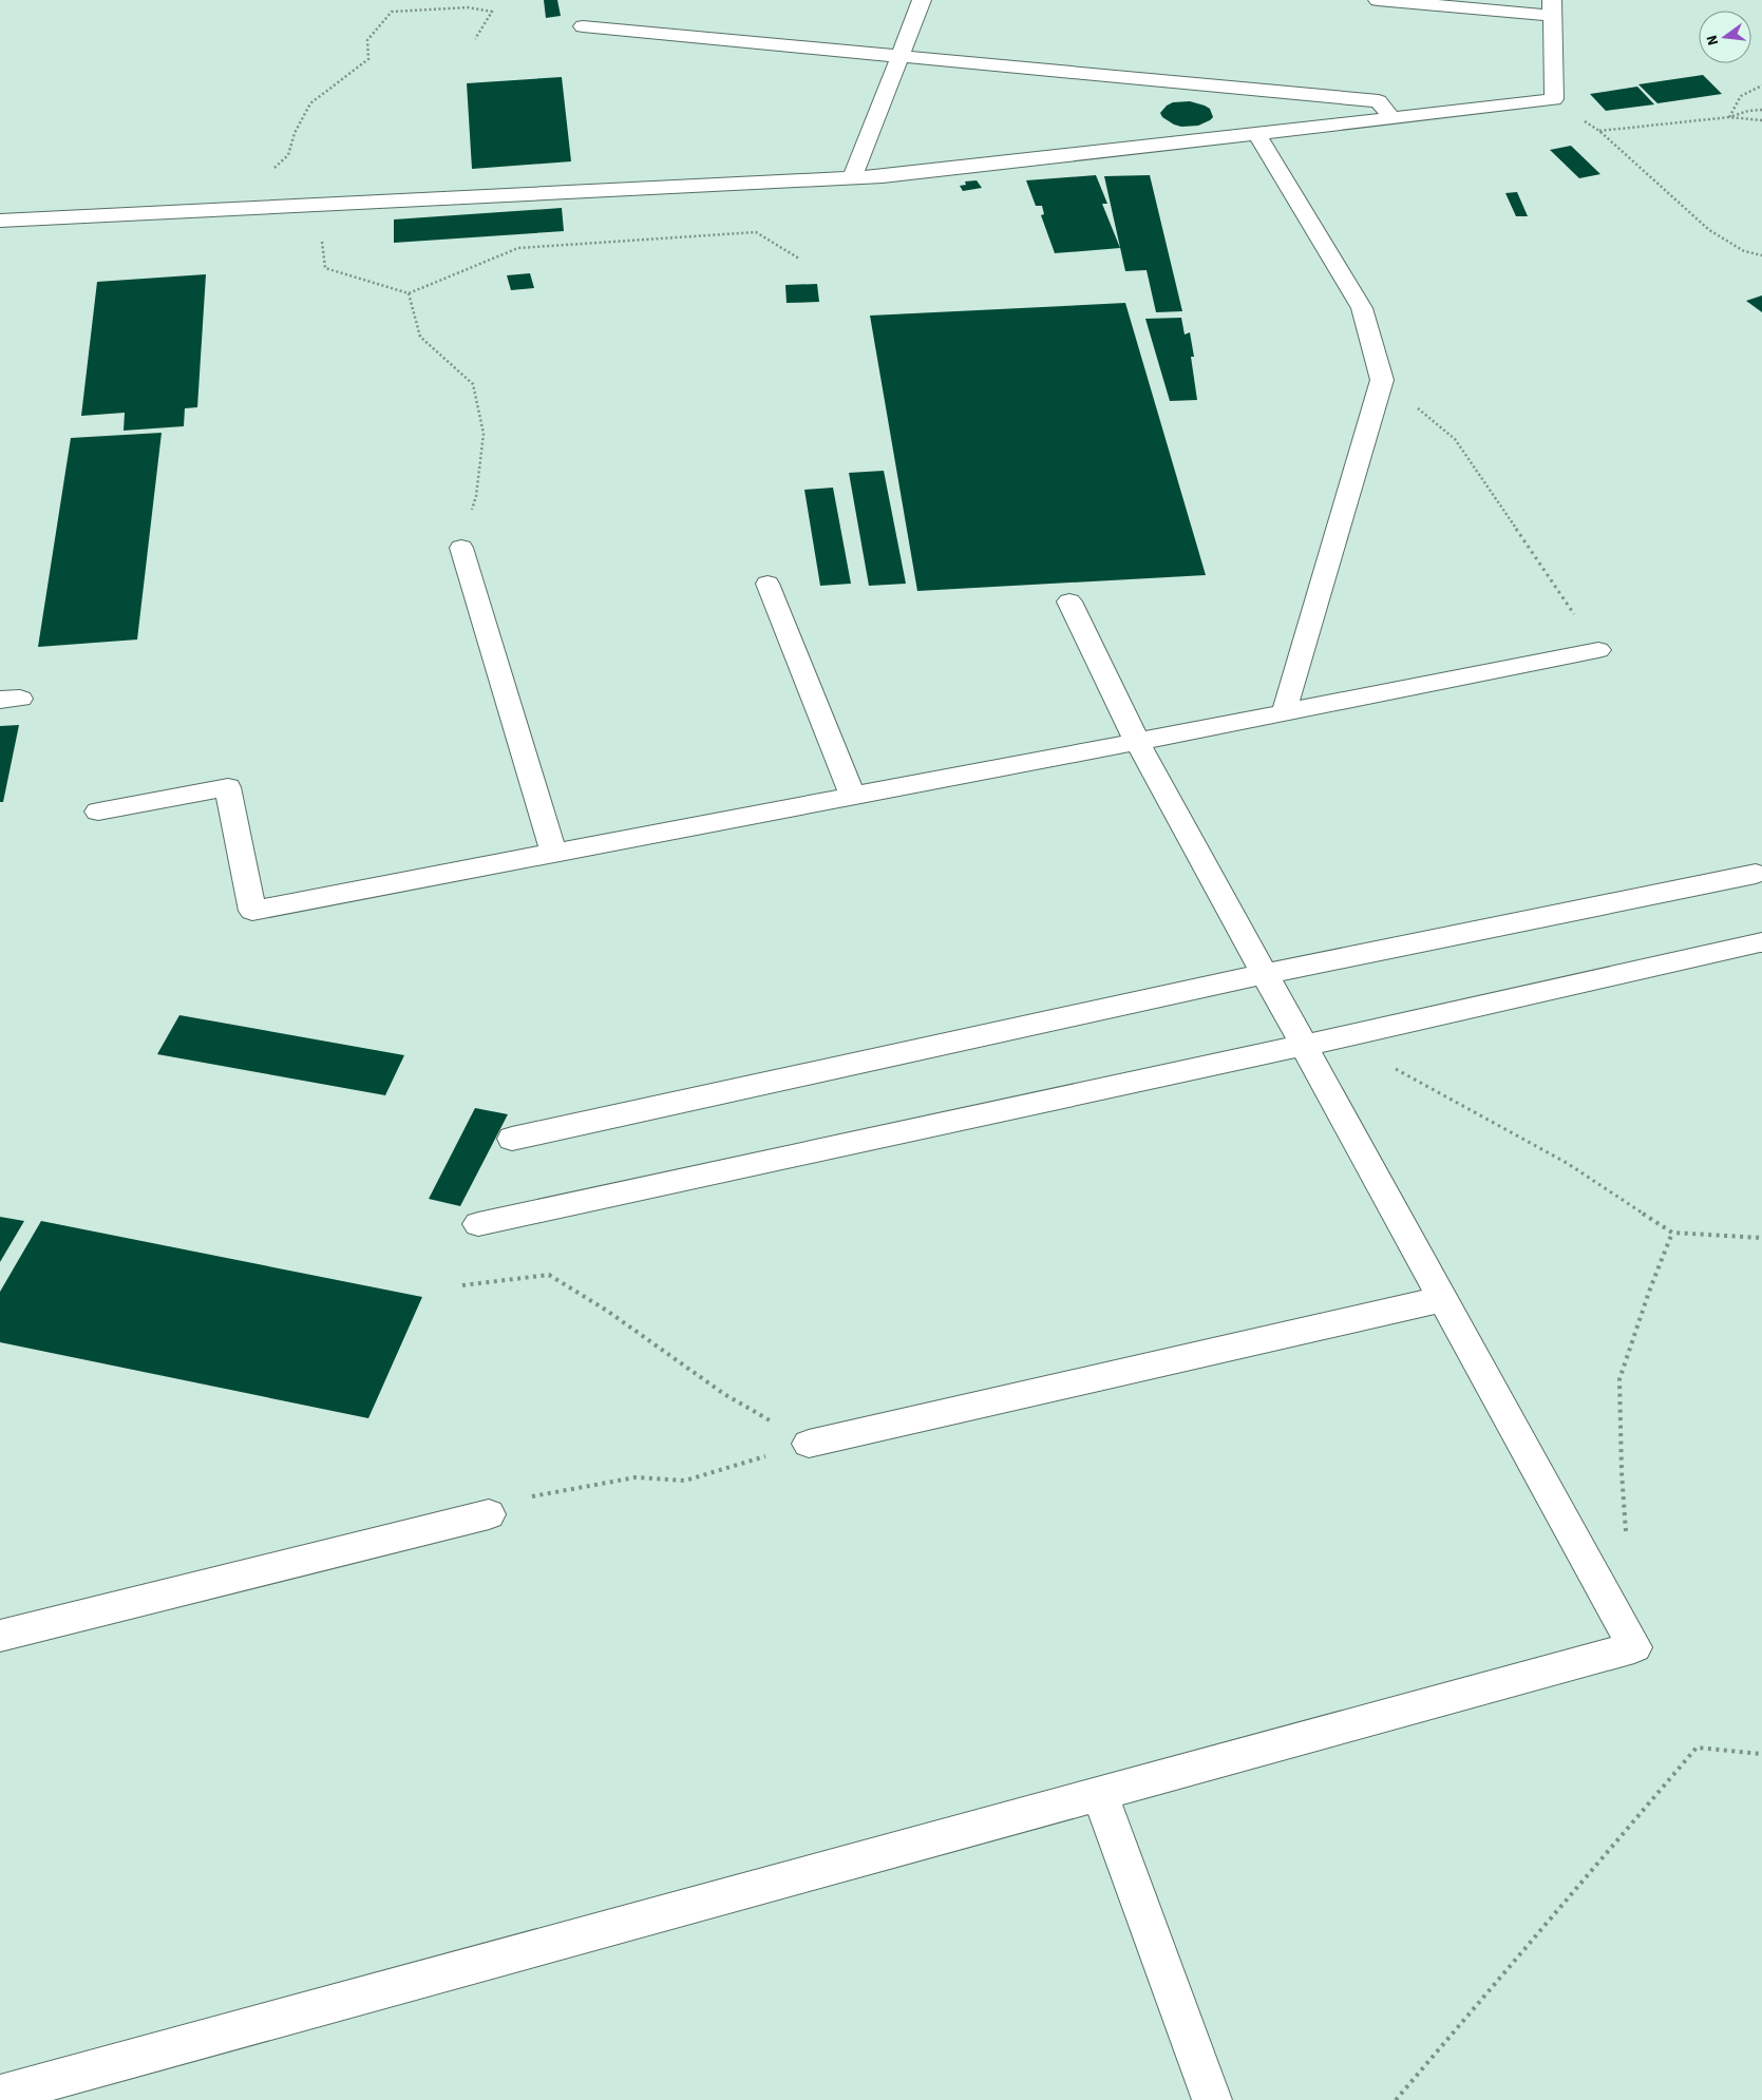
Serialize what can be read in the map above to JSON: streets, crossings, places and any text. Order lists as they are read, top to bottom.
{
  "north": "left"
}
